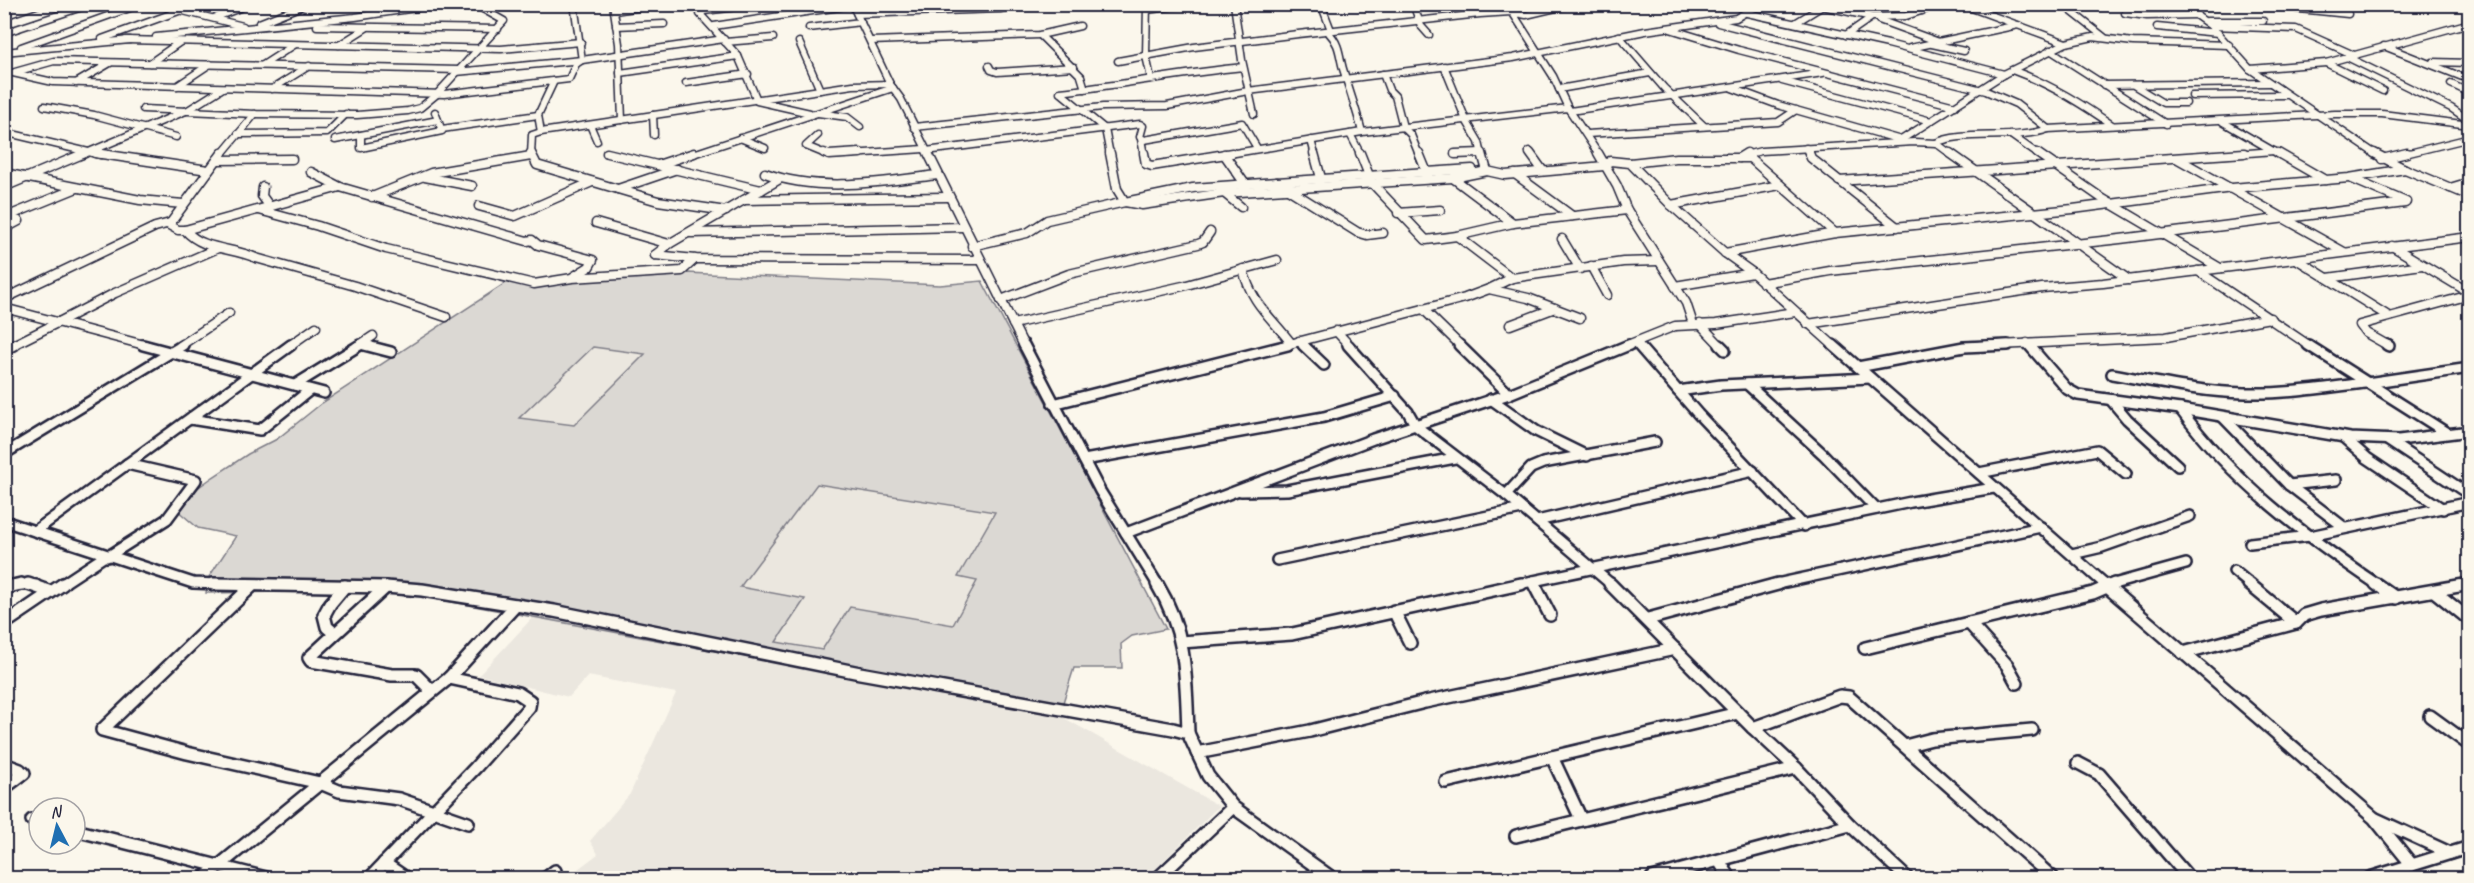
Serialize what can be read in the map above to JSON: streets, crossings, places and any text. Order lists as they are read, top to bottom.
{
  "north": "top"
}
